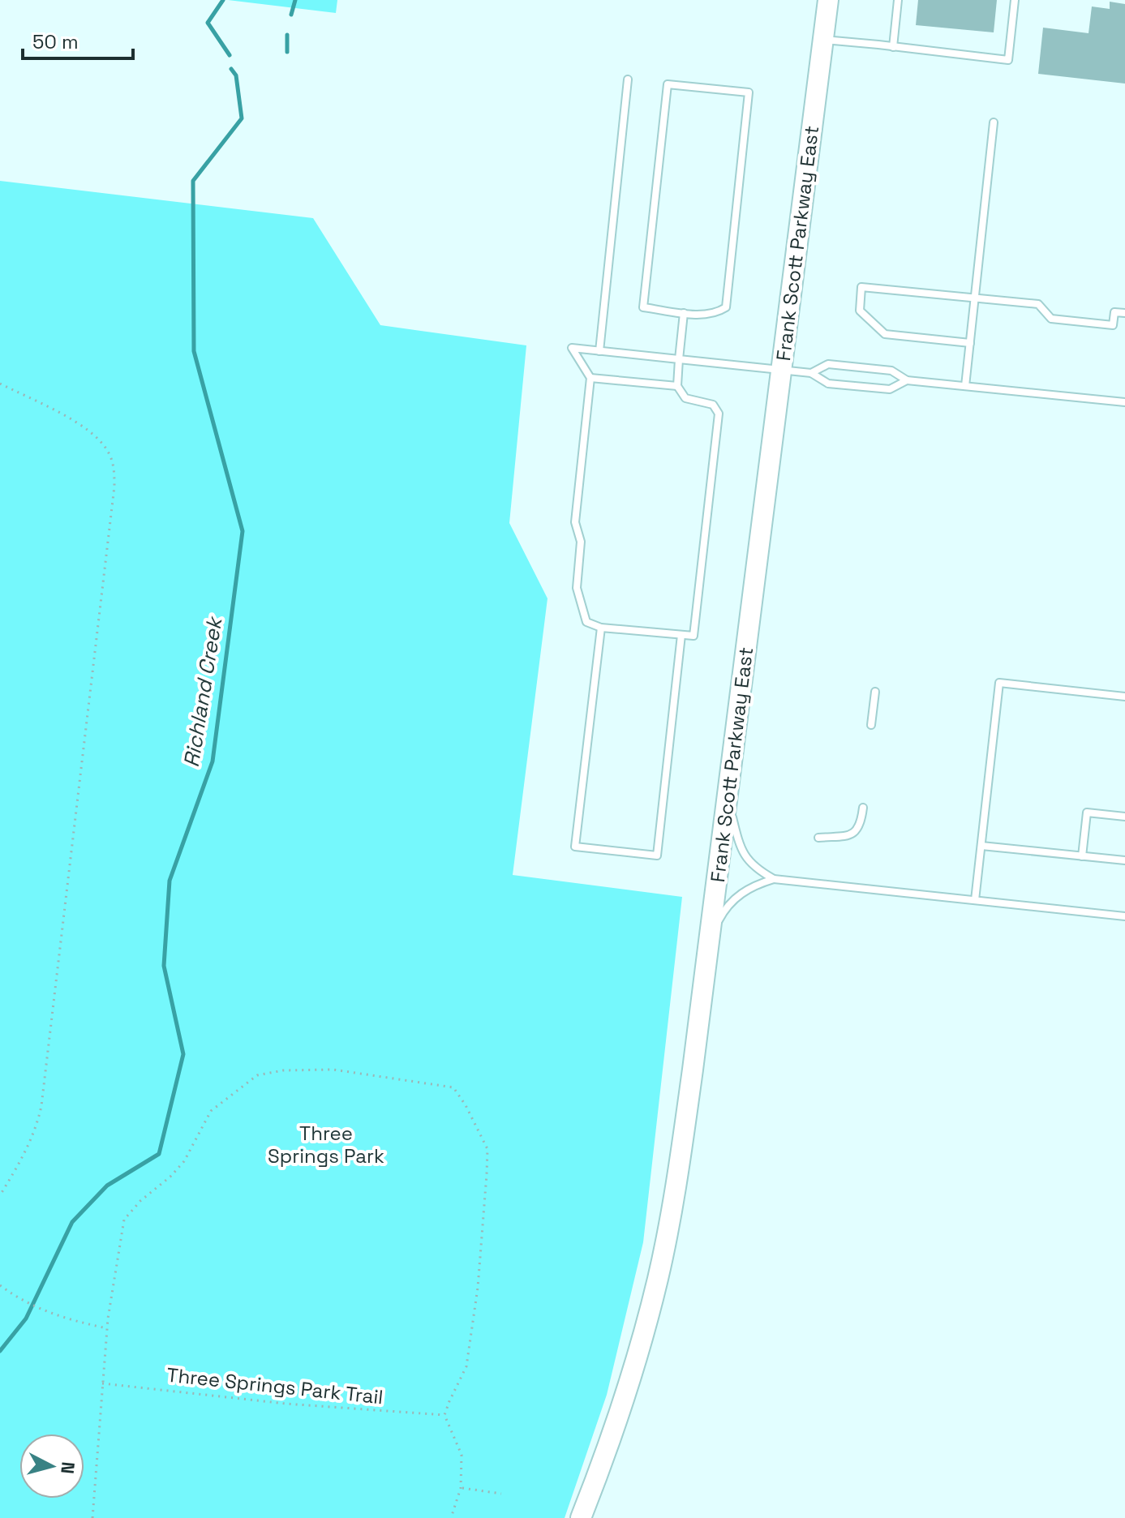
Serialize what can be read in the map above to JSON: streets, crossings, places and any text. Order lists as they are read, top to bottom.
{
  "streets": {
    "main road": ["Frank Scott Parkway East"],
    "path": ["Three Springs Park Trail"]
  },
  "water": ["Richland Creek"],
  "parks": ["Three Springs Park"],
  "scale_bar": "50 m",
  "north": "right"
}
